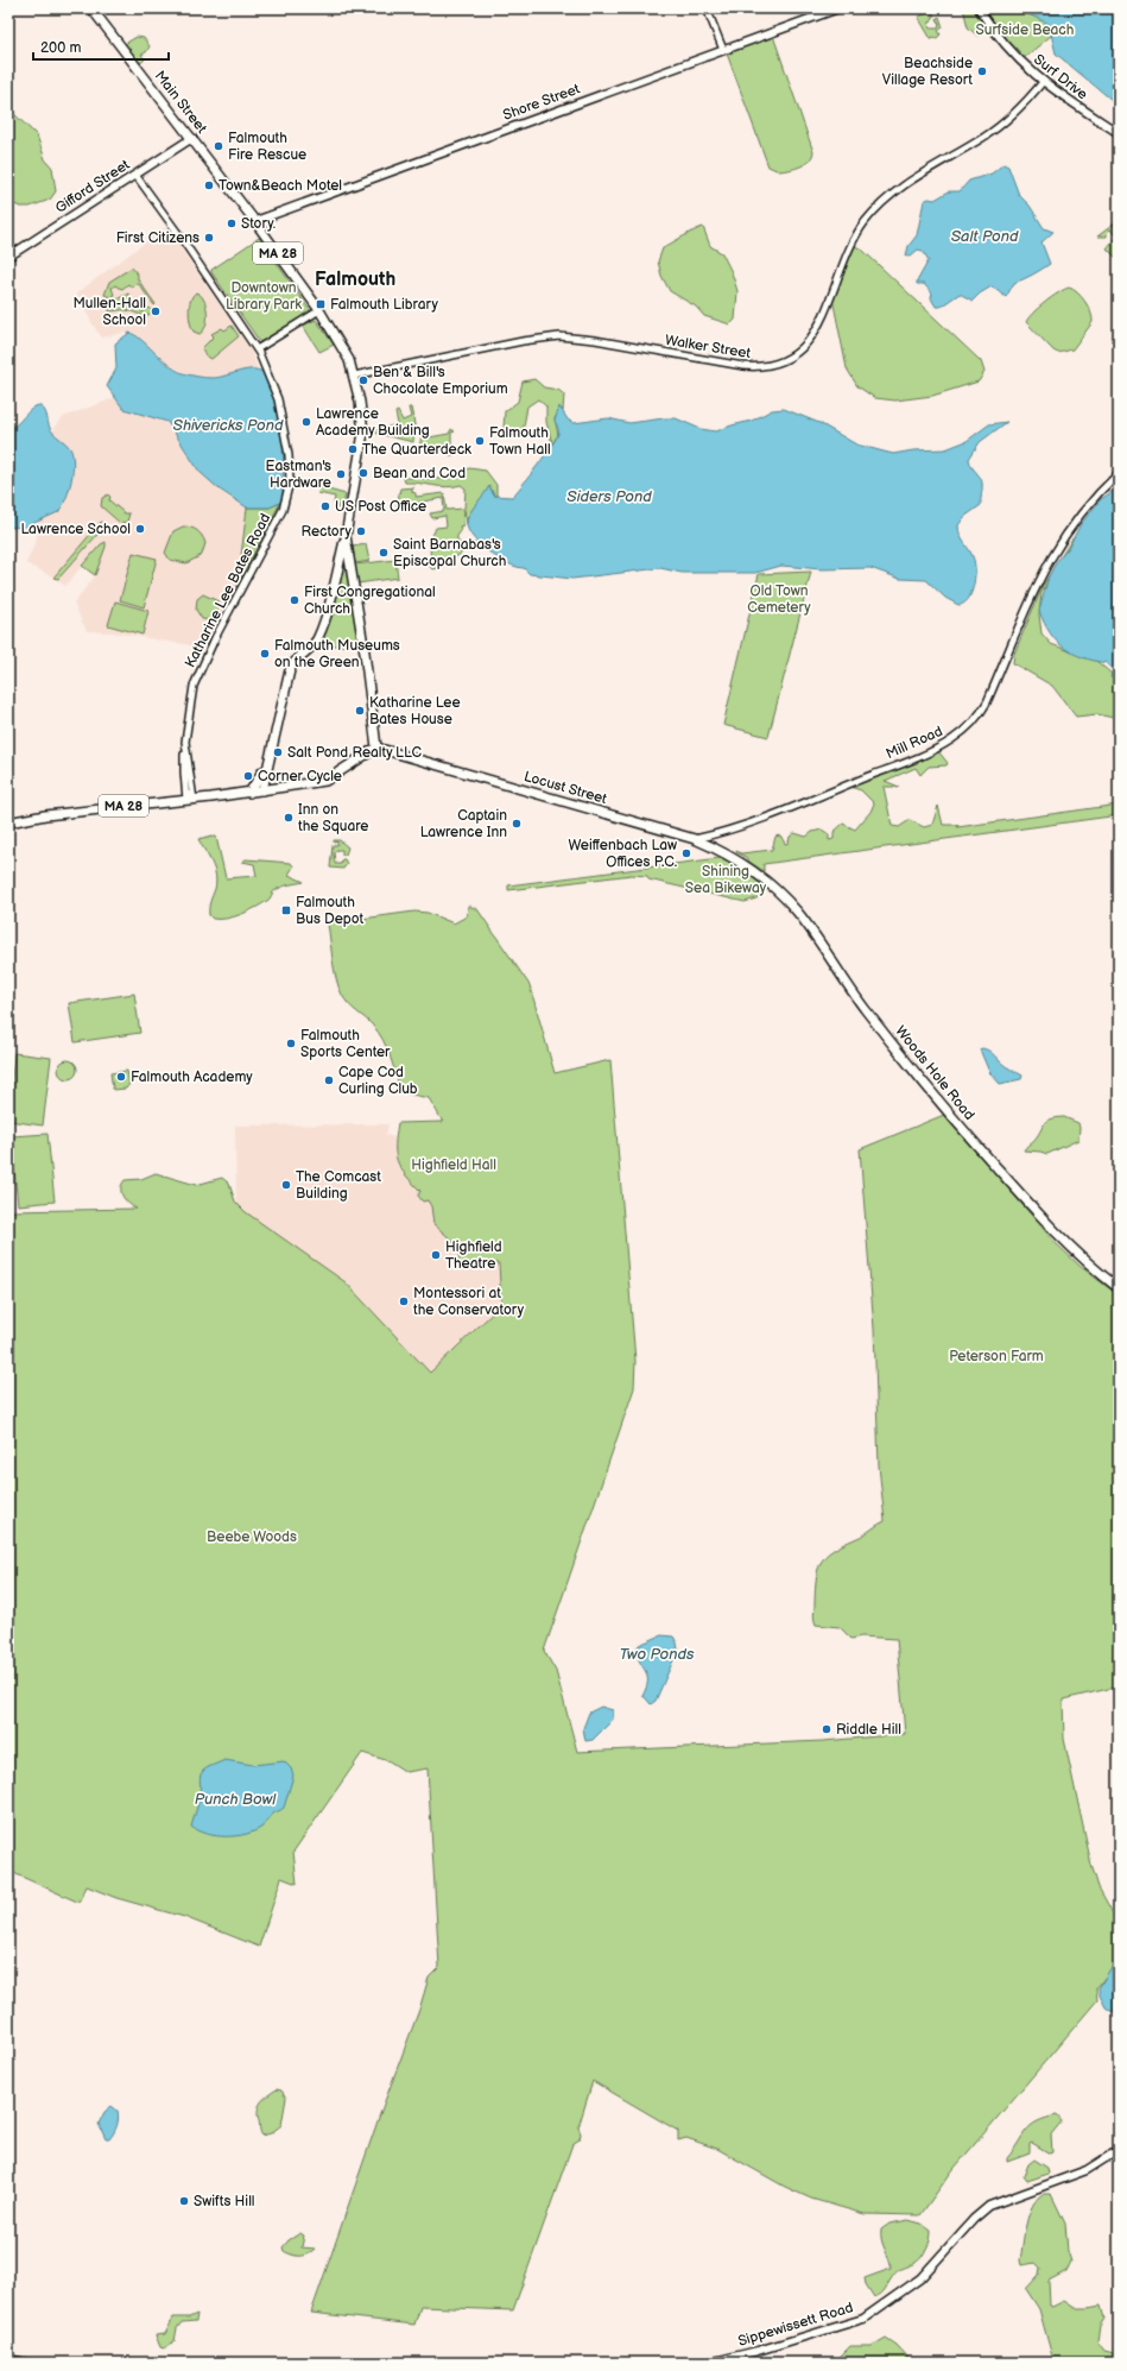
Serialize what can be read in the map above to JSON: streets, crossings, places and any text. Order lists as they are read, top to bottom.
{
  "streets": {
    "main road": [
      "Surf Drive",
      "Main Street",
      "Shore Street",
      "Gifford Street",
      "MA 28",
      "Locust Street",
      "Woods Hole Road",
      "Sippewissett Road"
    ],
    "street": ["Walker Street", "Katharine Lee Bates Road", "Mill Road"]
  },
  "crossings": [
    ["Surf Drive", "Walker Street"],
    ["Main Street", "Shore Street"],
    ["Main Street", "Gifford Street"],
    ["Main Street", "MA 28"],
    ["Main Street", "Walker Street"],
    ["Main Street", "Locust Street"],
    ["Gifford Street", "Katharine Lee Bates Road"],
    ["MA 28", "Katharine Lee Bates Road"],
    ["MA 28", "Locust Street"],
    ["Mill Road", "Locust Street"],
    ["Locust Street", "Woods Hole Road"]
  ],
  "districts": ["Falmouth"],
  "water": [
    "Salt Pond",
    "Shivericks Pond",
    "Siders Pond",
    "Two Ponds",
    "Punch Bowl"
  ],
  "parks": [
    "Surfside Beach",
    "Downtown Library Park",
    "Old Town Cemetery",
    "Shining Sea Bikeway",
    "Highfield Hall",
    "Peterson Farm",
    "Beebe Woods"
  ],
  "places": {
    "other": [
      "Beachside Village Resort",
      "Falmouth Fire Rescue",
      "Town&Beach Motel",
      "Story.",
      "First Citizens",
      "Mullen-Hall School",
      "Ben & Bill's Chocolate Emporium",
      "Lawrence Academy Building",
      "Falmouth Town Hall",
      "The Quarterdeck",
      "Bean and Cod",
      "Eastman's Hardware",
      "US Post Office",
      "Lawrence School",
      "Rectory",
      "Saint Barnabas's Episcopal Church",
      "First Congregational Church",
      "Falmouth Museums on the Green",
      "Katharine Lee Bates House",
      "Salt Pond Realty LLC",
      "Corner Cycle",
      "Inn on the Square",
      "Captain Lawrence Inn",
      "Weiffenbach Law Offices P.C.",
      "Falmouth Sports Center",
      "Falmouth Academy",
      "Cape Cod Curling Club",
      "The Comcast Building",
      "Highfield Theatre",
      "Montessori at the Conservatory",
      "Riddle Hill",
      "Swifts Hill"
    ],
    "transit": ["Falmouth Library", "Falmouth Bus Depot"]
  },
  "scale_bar": "200 m"
}
